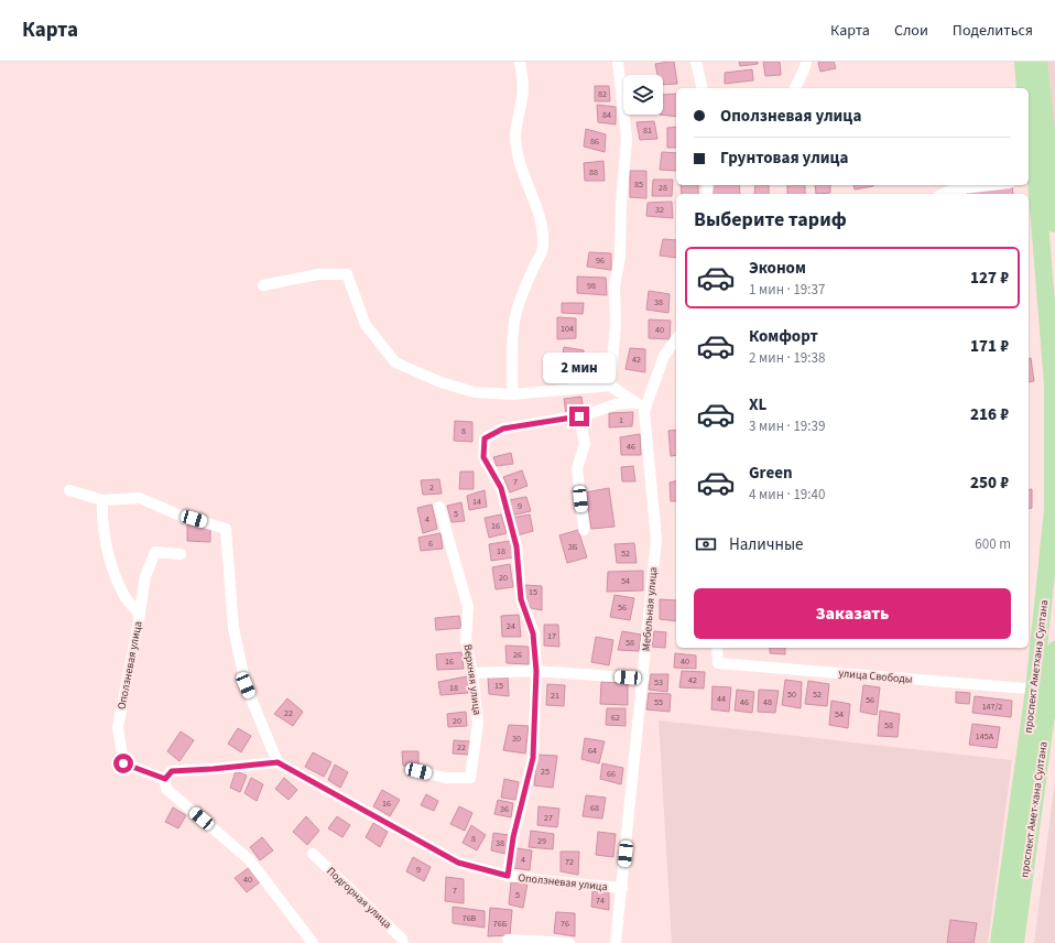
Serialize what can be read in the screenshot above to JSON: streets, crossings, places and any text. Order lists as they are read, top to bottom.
{
  "streets": {
    "main road": ["проспект Аметхана Султана", "проспект Амет-хана Султана"],
    "street": [
      "Мебельная улица",
      "Оползневая улица",
      "улица Свободы",
      "Верхняя улица",
      "Подгорная улица"
    ]
  },
  "crossings": [
    ["Мебельная улица", "Оползневая улица"],
    ["проспект Аметхана Султана", "улица Свободы"],
    ["проспект Аметхана Султана", "проспект Амет-хана Султана"],
    ["улица Свободы", "проспект Амет-хана Султана"]
  ],
  "house_numbers": [
    "82",
    "84",
    "81",
    "86",
    "88",
    "85",
    "28",
    "32",
    "96",
    "98",
    "38",
    "104",
    "40",
    "42",
    "1",
    "8",
    "46",
    "7",
    "2",
    "14",
    "9",
    "5",
    "4",
    "16",
    "6",
    "3Б",
    "18",
    "52",
    "20",
    "54",
    "15",
    "56",
    "24",
    "17",
    "58",
    "26",
    "16",
    "40",
    "42",
    "53",
    "15",
    "18",
    "50",
    "52",
    "21",
    "44",
    "56",
    "55",
    "46",
    "48",
    "147/2",
    "22",
    "54",
    "62",
    "20",
    "58",
    "145А",
    "30",
    "22",
    "64",
    "25",
    "66",
    "16",
    "68",
    "36",
    "27",
    "8",
    "29",
    "38",
    "4",
    "72",
    "9",
    "40",
    "7",
    "5",
    "74",
    "76В",
    "76Б",
    "76"
  ],
  "page": {
    "header": "Карта",
    "nav": ["Карта", "Слои", "Поделиться"],
    "banner": ["Оползневая улица", "Грунтовая улица"],
    "heading": "Выберите тариф",
    "list": [
      {
        "name": "Эконом",
        "note": "1 мин · 19:37",
        "value": "127 ₽"
      },
      {
        "name": "Комфорт",
        "note": "2 мин · 19:38",
        "value": "171 ₽"
      },
      {
        "name": "XL",
        "note": "3 мин · 19:39",
        "value": "216 ₽"
      },
      {
        "name": "Green",
        "note": "4 мин · 19:40",
        "value": "250 ₽"
      }
    ],
    "bubble": "2 мин",
    "pay": ["Наличные", "600 m"],
    "buttons": "Заказать"
  }
}
